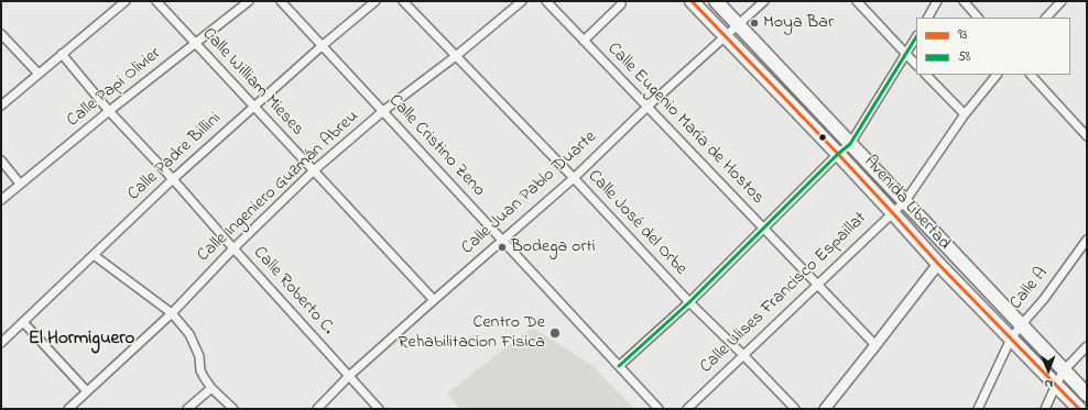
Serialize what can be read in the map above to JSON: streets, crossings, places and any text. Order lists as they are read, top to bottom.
{
  "streets": {
    "main road": ["Avenida Libertad"],
    "street": [
      "Calle William Mieses",
      "Calle Papi Olivier",
      "Calle Eugenio María de Hostos",
      "Calle Cristino Zeno",
      "Calle Padre Billini",
      "Calle Ingeniero Guzmán Abreu",
      "Calle Juan Pablo Duarte",
      "Calle José del Orbe",
      "Calle A",
      "Calle Roberto C.",
      "Calle Ulises Francisco Espaillat"
    ]
  },
  "crossings": [
    ["Calle William Mieses", "Calle Papi Olivier"],
    ["Calle William Mieses", "Calle Padre Billini"],
    ["Calle William Mieses", "Calle Ingeniero Guzmán Abreu"],
    ["Calle William Mieses", "Calle Juan Pablo Duarte"],
    ["Calle Papi Olivier", "Calle Roberto C."],
    ["Calle Eugenio María de Hostos", "Calle Juan Pablo Duarte"],
    ["Calle Eugenio María de Hostos", "Calle Ulises Francisco Espaillat"],
    ["Calle Cristino Zeno", "Calle Padre Billini"],
    ["Calle Cristino Zeno", "Calle Ingeniero Guzmán Abreu"],
    ["Calle Cristino Zeno", "Calle Juan Pablo Duarte"],
    ["Calle Padre Billini", "Calle Roberto C."],
    ["Calle Ingeniero Guzmán Abreu", "Calle José del Orbe"],
    ["Calle Ingeniero Guzmán Abreu", "Calle Roberto C."],
    ["Calle Juan Pablo Duarte", "Avenida Libertad"],
    ["Calle Juan Pablo Duarte", "Calle José del Orbe"],
    ["Calle Juan Pablo Duarte", "Calle Roberto C."],
    ["Avenida Libertad", "Calle A"],
    ["Avenida Libertad", "Calle Ulises Francisco Espaillat"],
    ["Calle José del Orbe", "Calle Ulises Francisco Espaillat"]
  ],
  "districts": ["El Hormiguero"],
  "places": ["Moya Bar", "Bodega orti", "Centro De Rehabilitacion Fisica"],
  "lines": ["transit line 93", "transit line 58"],
  "legend": ["93", "58"],
  "north": "bottom"
}
